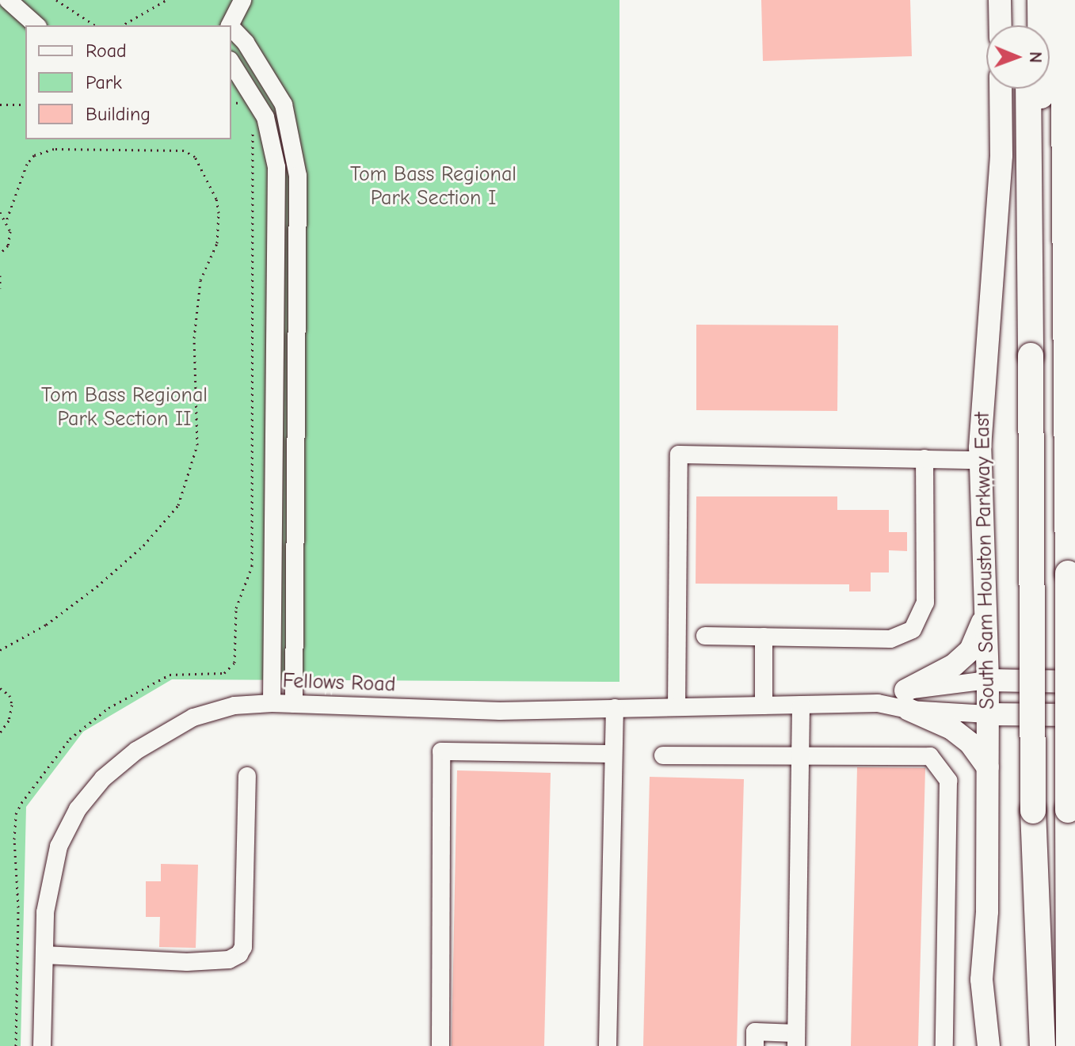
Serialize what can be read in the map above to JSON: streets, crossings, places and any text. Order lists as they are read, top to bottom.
{
  "streets": {
    "main road": ["South Sam Houston Parkway East"],
    "street": ["Fellows Road"]
  },
  "crossings": [
    ["South Sam Houston Parkway East", "Fellows Road"]
  ],
  "parks": ["Tom Bass Regional Park Section I", "Tom Bass Regional Park Section II"],
  "legend": ["Road", "Park", "Building"],
  "north": "right"
}
